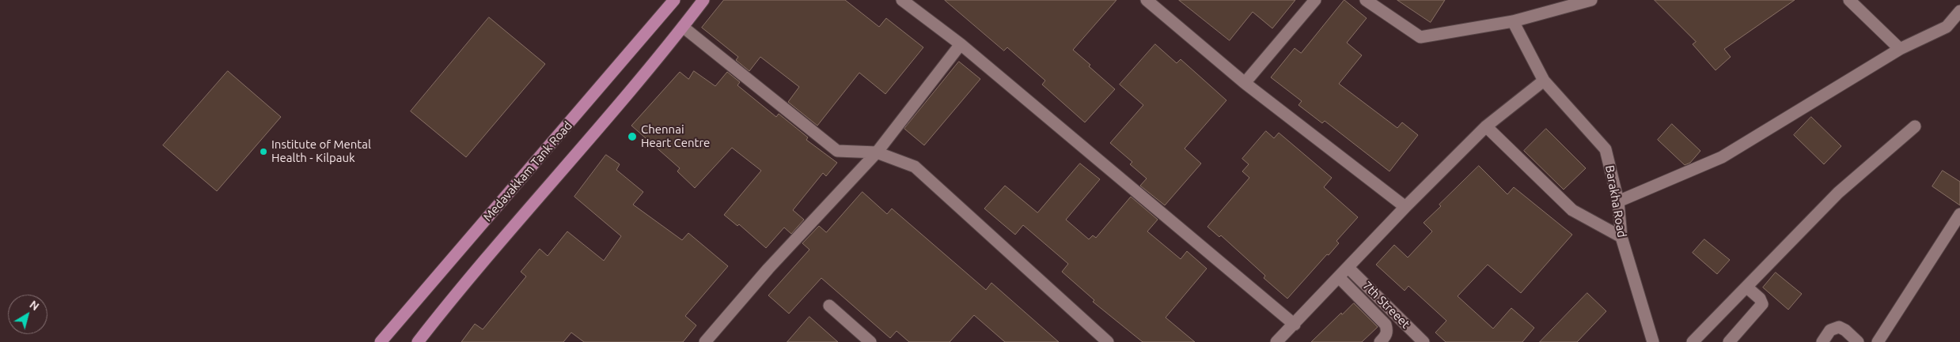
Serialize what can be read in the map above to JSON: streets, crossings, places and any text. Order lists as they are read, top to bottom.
{
  "streets": {
    "main road": ["Medavakkam Tank Road"],
    "street": ["Barakha Road", "7th Streeet"]
  },
  "places": ["Chennai Heart Centre", "Institute of Mental Health - Kilpauk"],
  "north": "top right"
}
